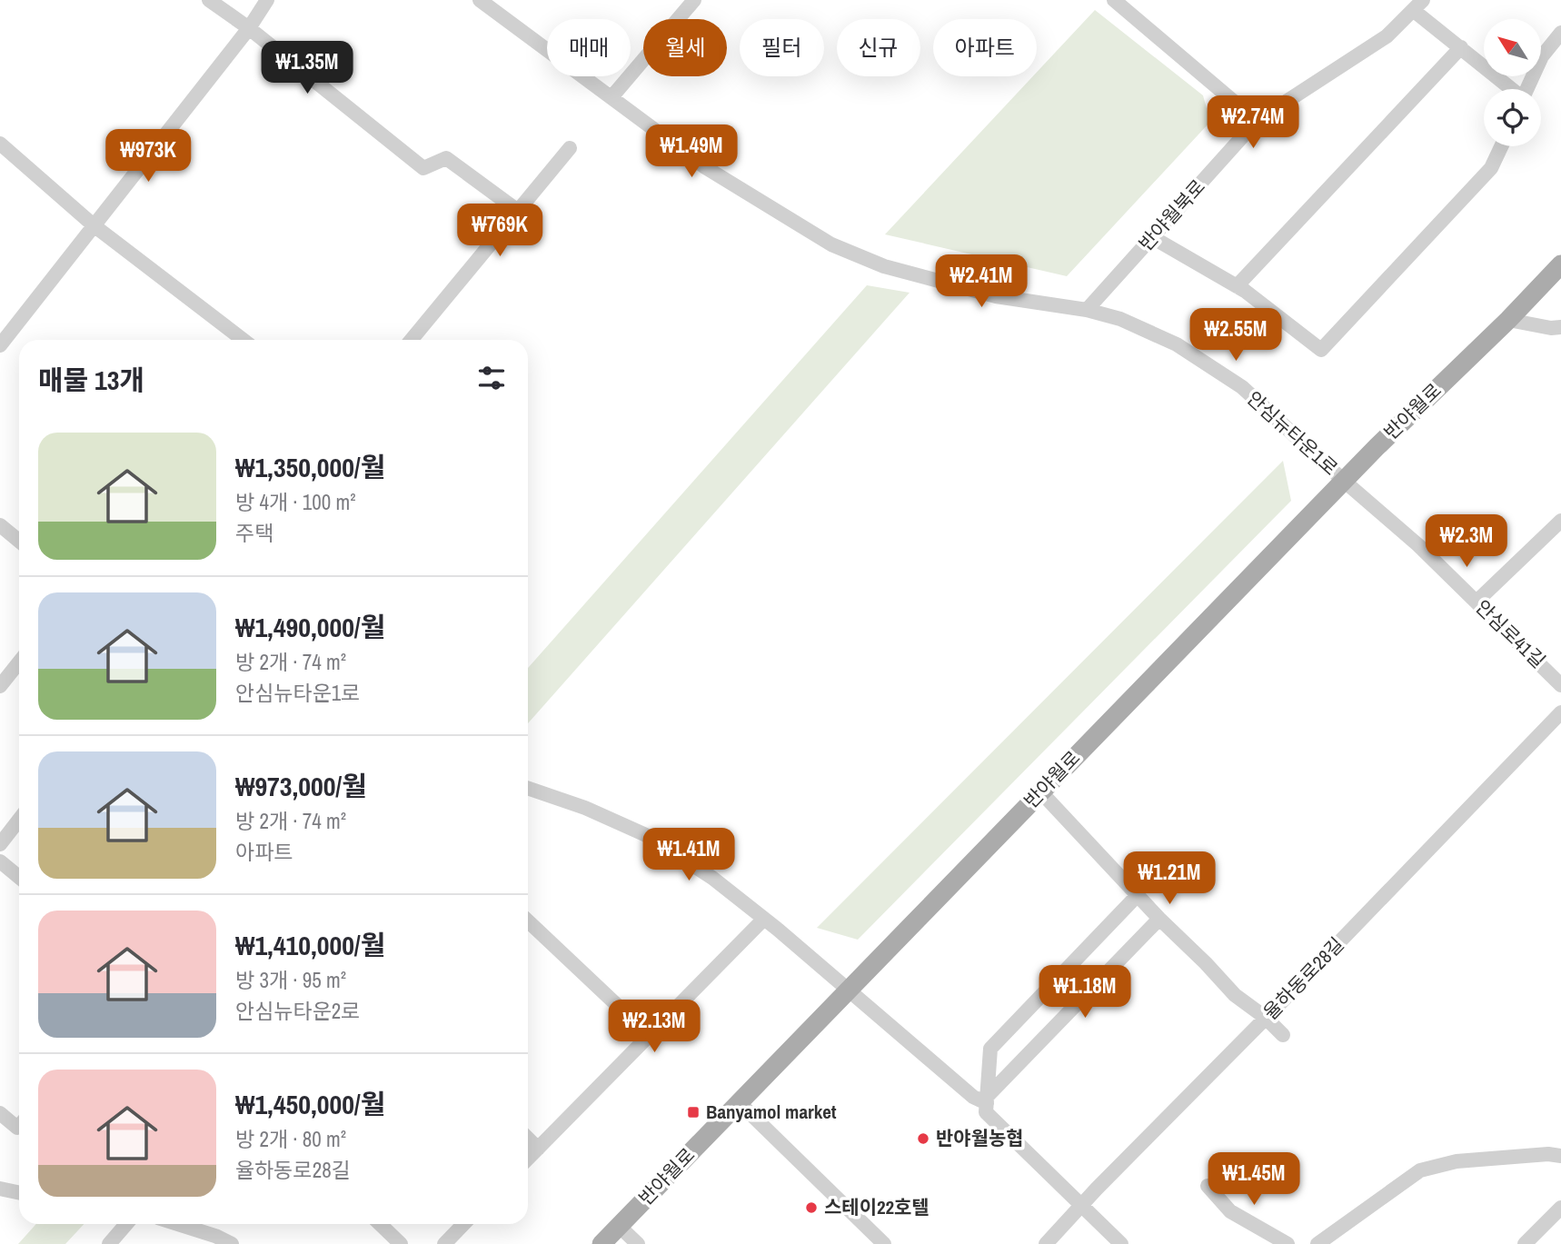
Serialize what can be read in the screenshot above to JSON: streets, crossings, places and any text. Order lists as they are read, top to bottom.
{
  "streets": {
    "main road": ["반야월로"],
    "street": [
      "반야월북로",
      "안심뉴타운1로",
      "안심로41길",
      "율하동로28길"
    ]
  },
  "crossings": [
    ["반야월북로", "안심뉴타운1로"],
    ["반야월로", "안심뉴타운1로"],
    ["반야월로", "안심로41길"],
    ["안심뉴타운1로", "안심로41길"]
  ],
  "places": {
    "transit": ["Banyamol market"],
    "other": ["반야월농협", "스테이22호텔"]
  },
  "north": "top left",
  "page": {
    "chip": [
      "매매",
      "월세",
      "필터",
      "신규",
      "아파트"
    ],
    "price": [
      "₩1.35M",
      "₩2.74M",
      "₩1.49M",
      "₩973K",
      "₩769K",
      "₩2.41M",
      "₩2.55M",
      "₩2.3M",
      "₩1.41M",
      "₩1.21M",
      "₩1.18M",
      "₩2.13M",
      "₩1.45M"
    ],
    "heading": "매물 13개",
    "list": [
      {
        "name": "₩1,350,000/월",
        "note": "방 4개 · 100 m² · 주택"
      },
      {
        "name": "₩1,490,000/월",
        "note": "방 2개 · 74 m² · 안심뉴타운1로"
      },
      {
        "name": "₩973,000/월",
        "note": "방 2개 · 74 m² · 아파트"
      },
      {
        "name": "₩1,410,000/월",
        "note": "방 3개 · 95 m² · 안심뉴타운2로"
      },
      {
        "name": "₩1,450,000/월",
        "note": "방 2개 · 80 m² · 율하동로28길"
      }
    ]
  }
}
